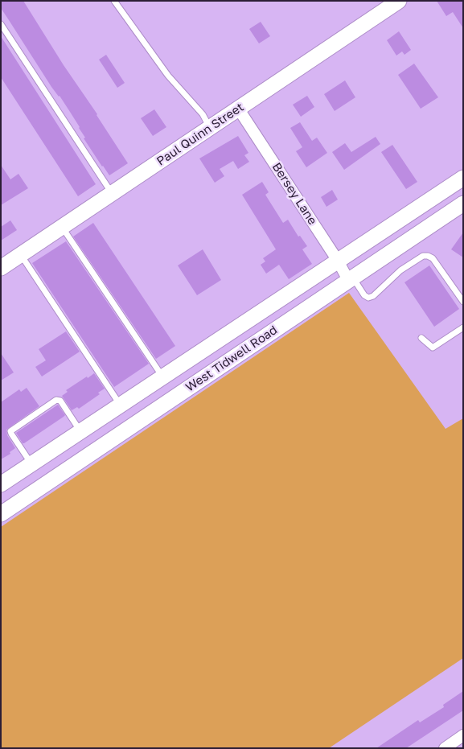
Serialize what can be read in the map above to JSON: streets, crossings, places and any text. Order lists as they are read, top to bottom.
{
  "streets": {
    "main road": ["Paul Quinn Street", "West Tidwell Road"],
    "street": ["Bersey Lane"]
  },
  "crossings": [
    ["Paul Quinn Street", "Bersey Lane"],
    ["Bersey Lane", "West Tidwell Road"]
  ]
}
